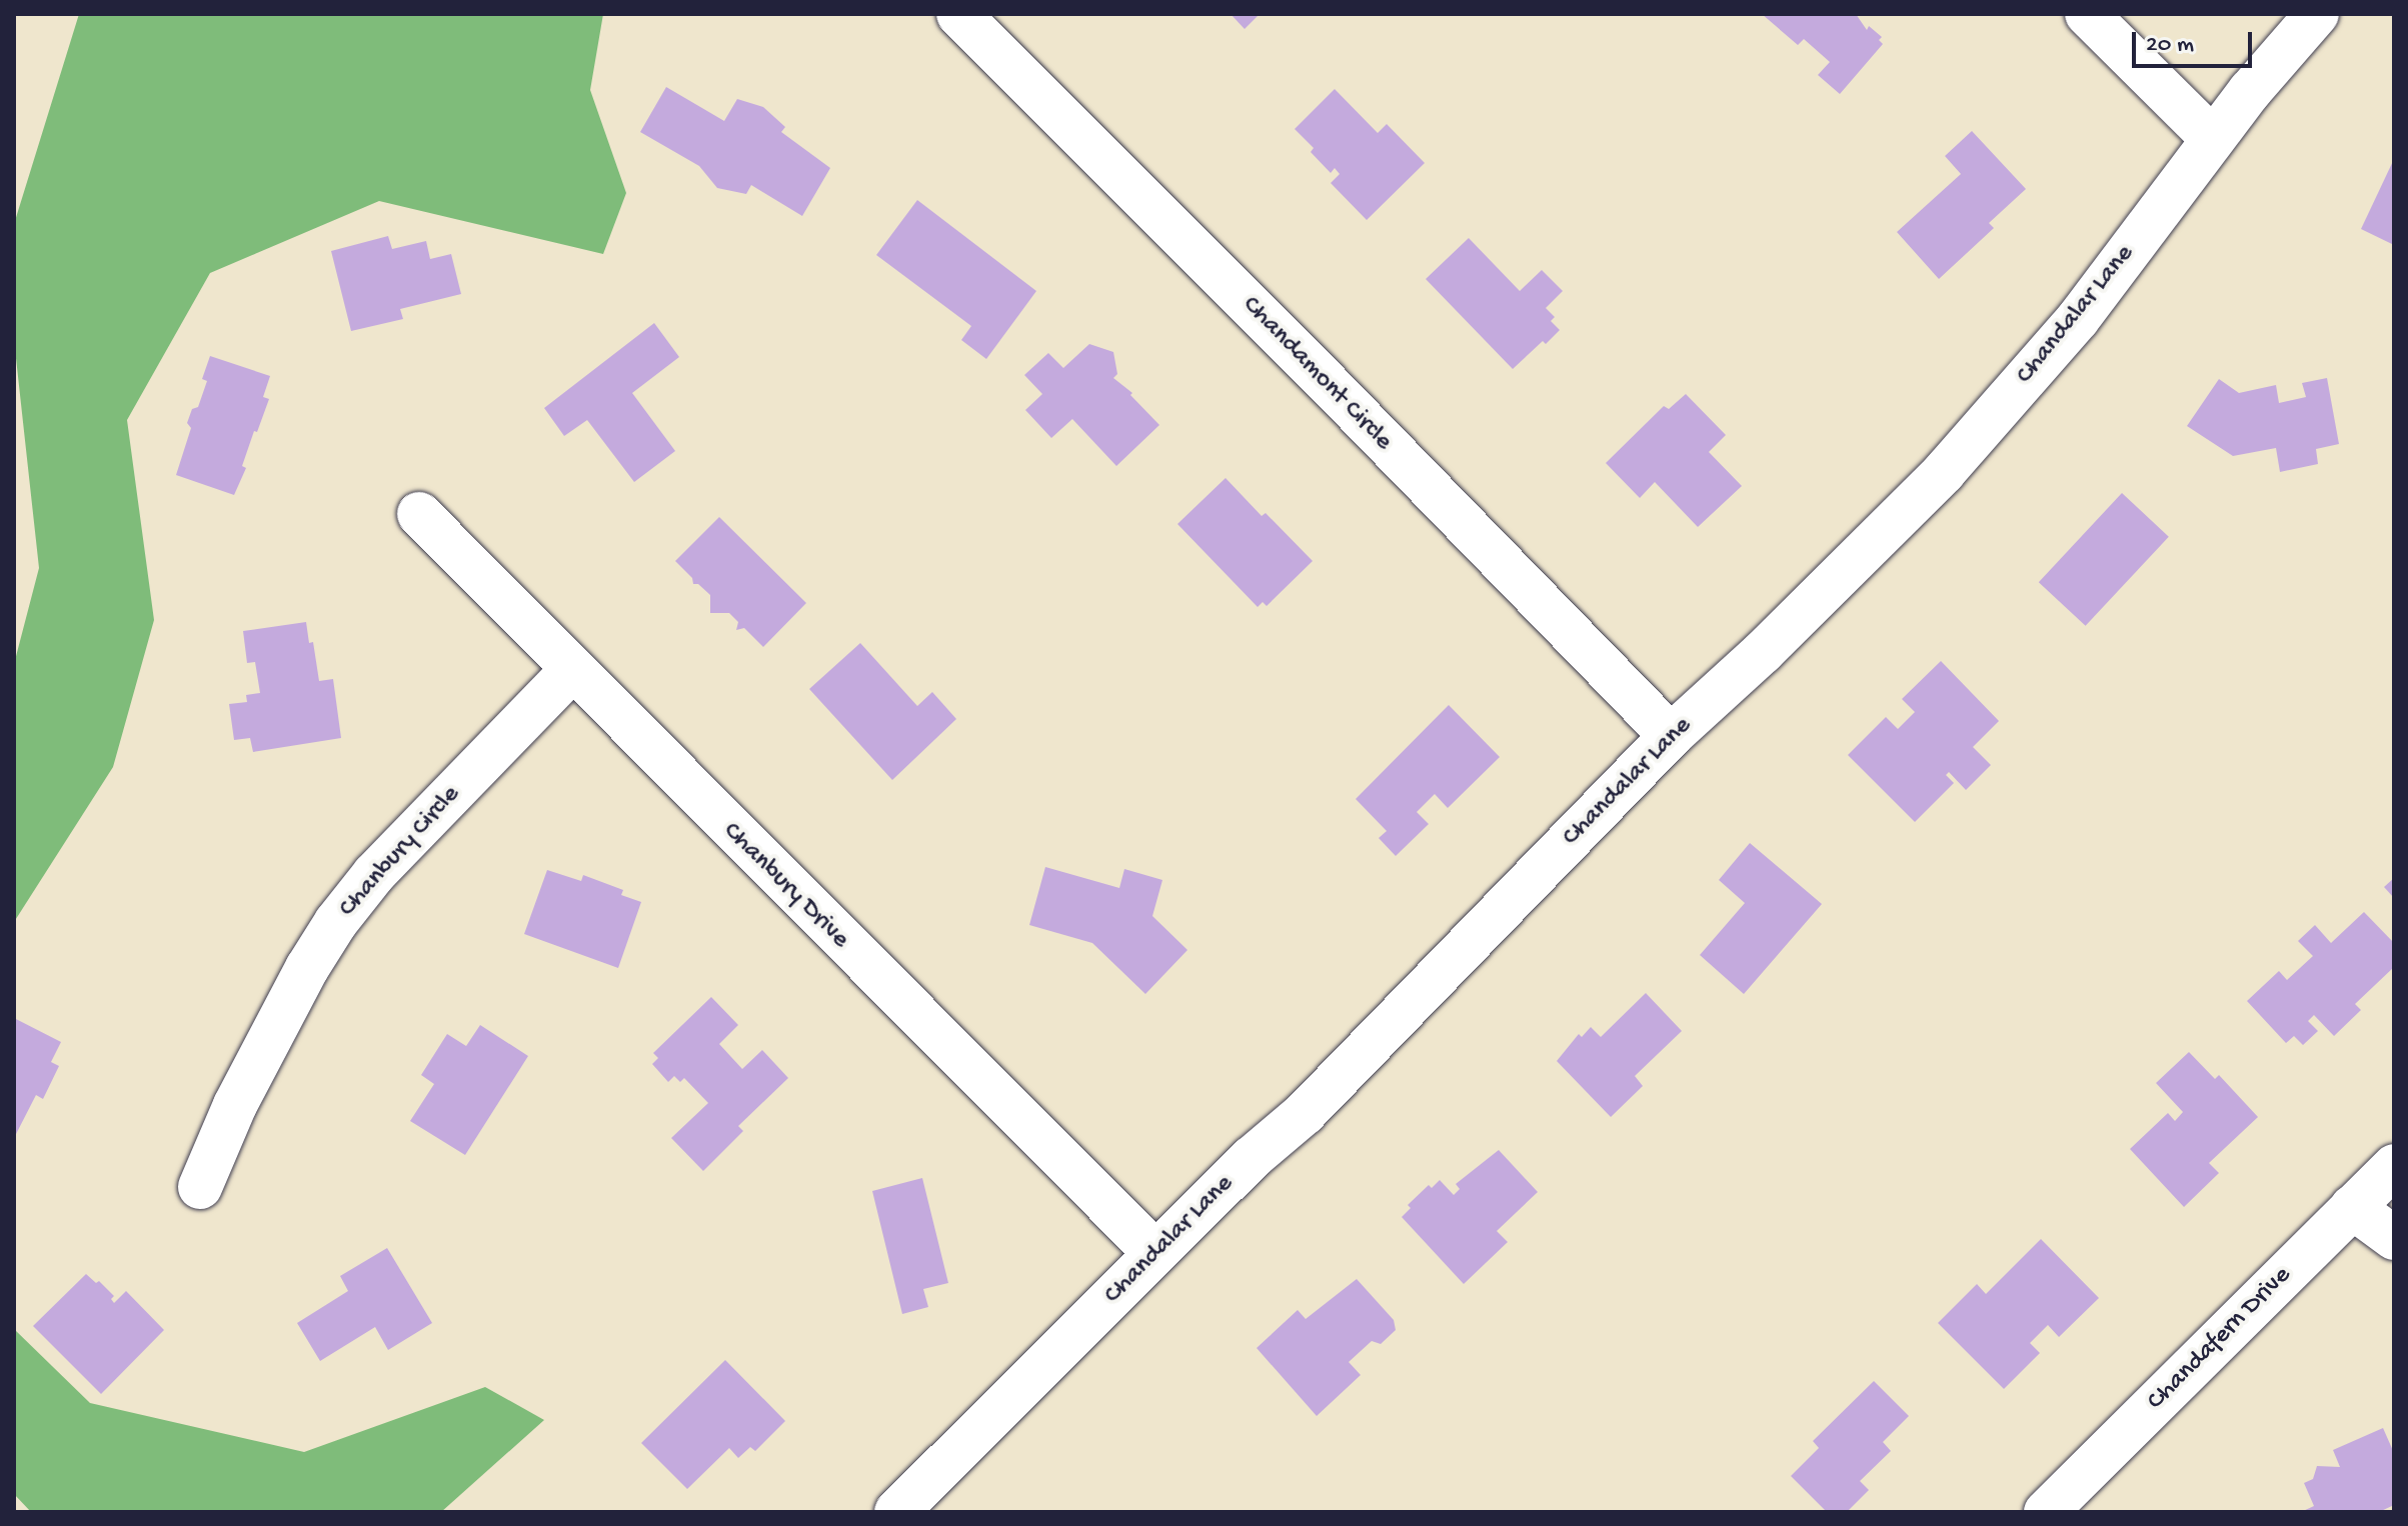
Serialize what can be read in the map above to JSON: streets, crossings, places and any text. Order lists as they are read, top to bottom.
{
  "streets": {
    "street": [
      "Chandalar Lane",
      "Chandamont Circle",
      "Chanbury Circle",
      "Chanbury Drive",
      "Chandafern Drive"
    ]
  },
  "crossings": [
    ["Chandalar Lane", "Chandamont Circle"],
    ["Chandalar Lane", "Chanbury Drive"],
    ["Chanbury Circle", "Chanbury Drive"]
  ],
  "scale_bar": "20 m"
}
